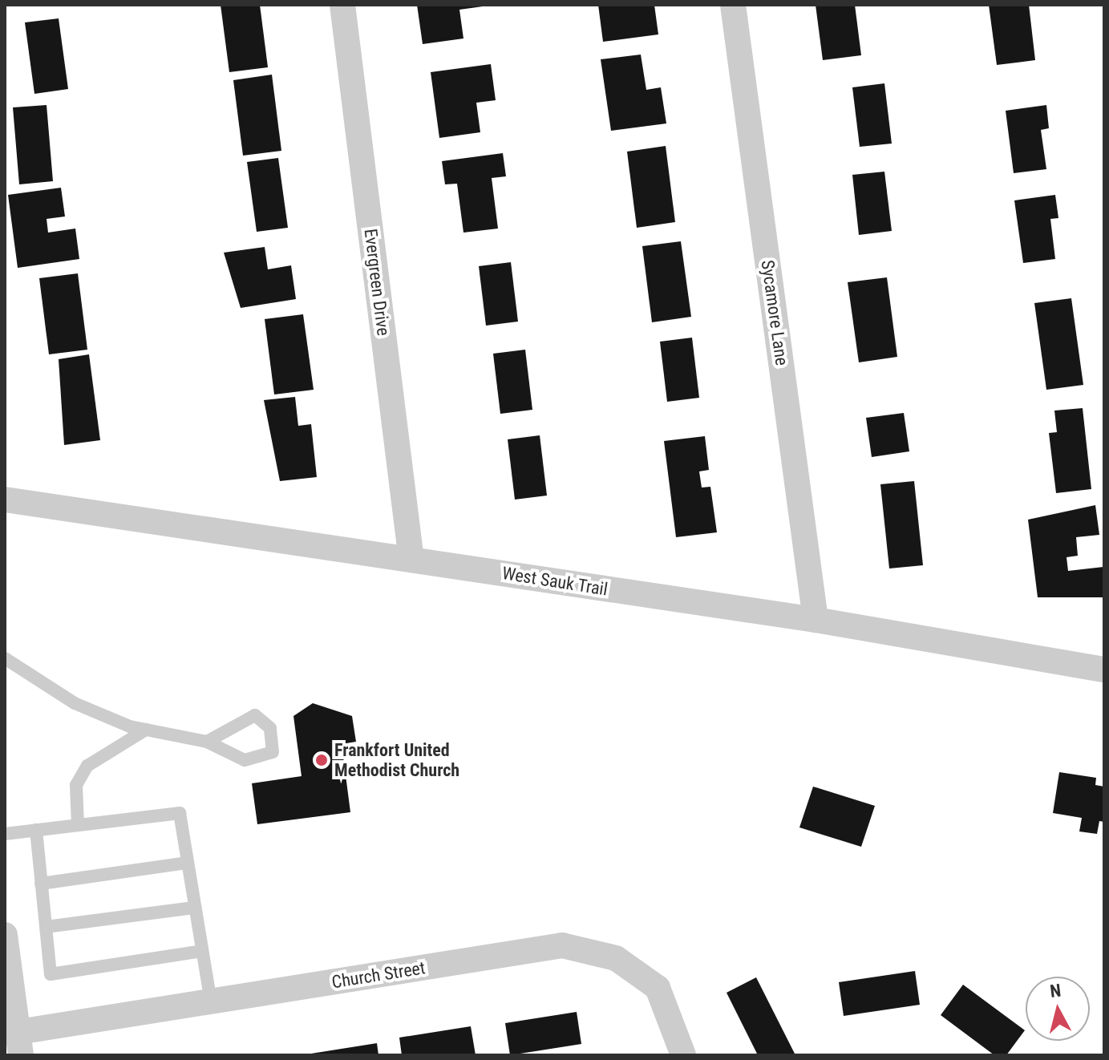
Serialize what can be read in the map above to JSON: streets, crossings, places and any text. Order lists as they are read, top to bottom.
{
  "streets": {
    "street": [
      "Evergreen Drive",
      "Sycamore Lane",
      "West Sauk Trail",
      "Church Street"
    ]
  },
  "crossings": [
    ["Evergreen Drive", "West Sauk Trail"],
    ["Sycamore Lane", "West Sauk Trail"]
  ],
  "places": ["Frankfort United Methodist Church"],
  "north": "top"
}
